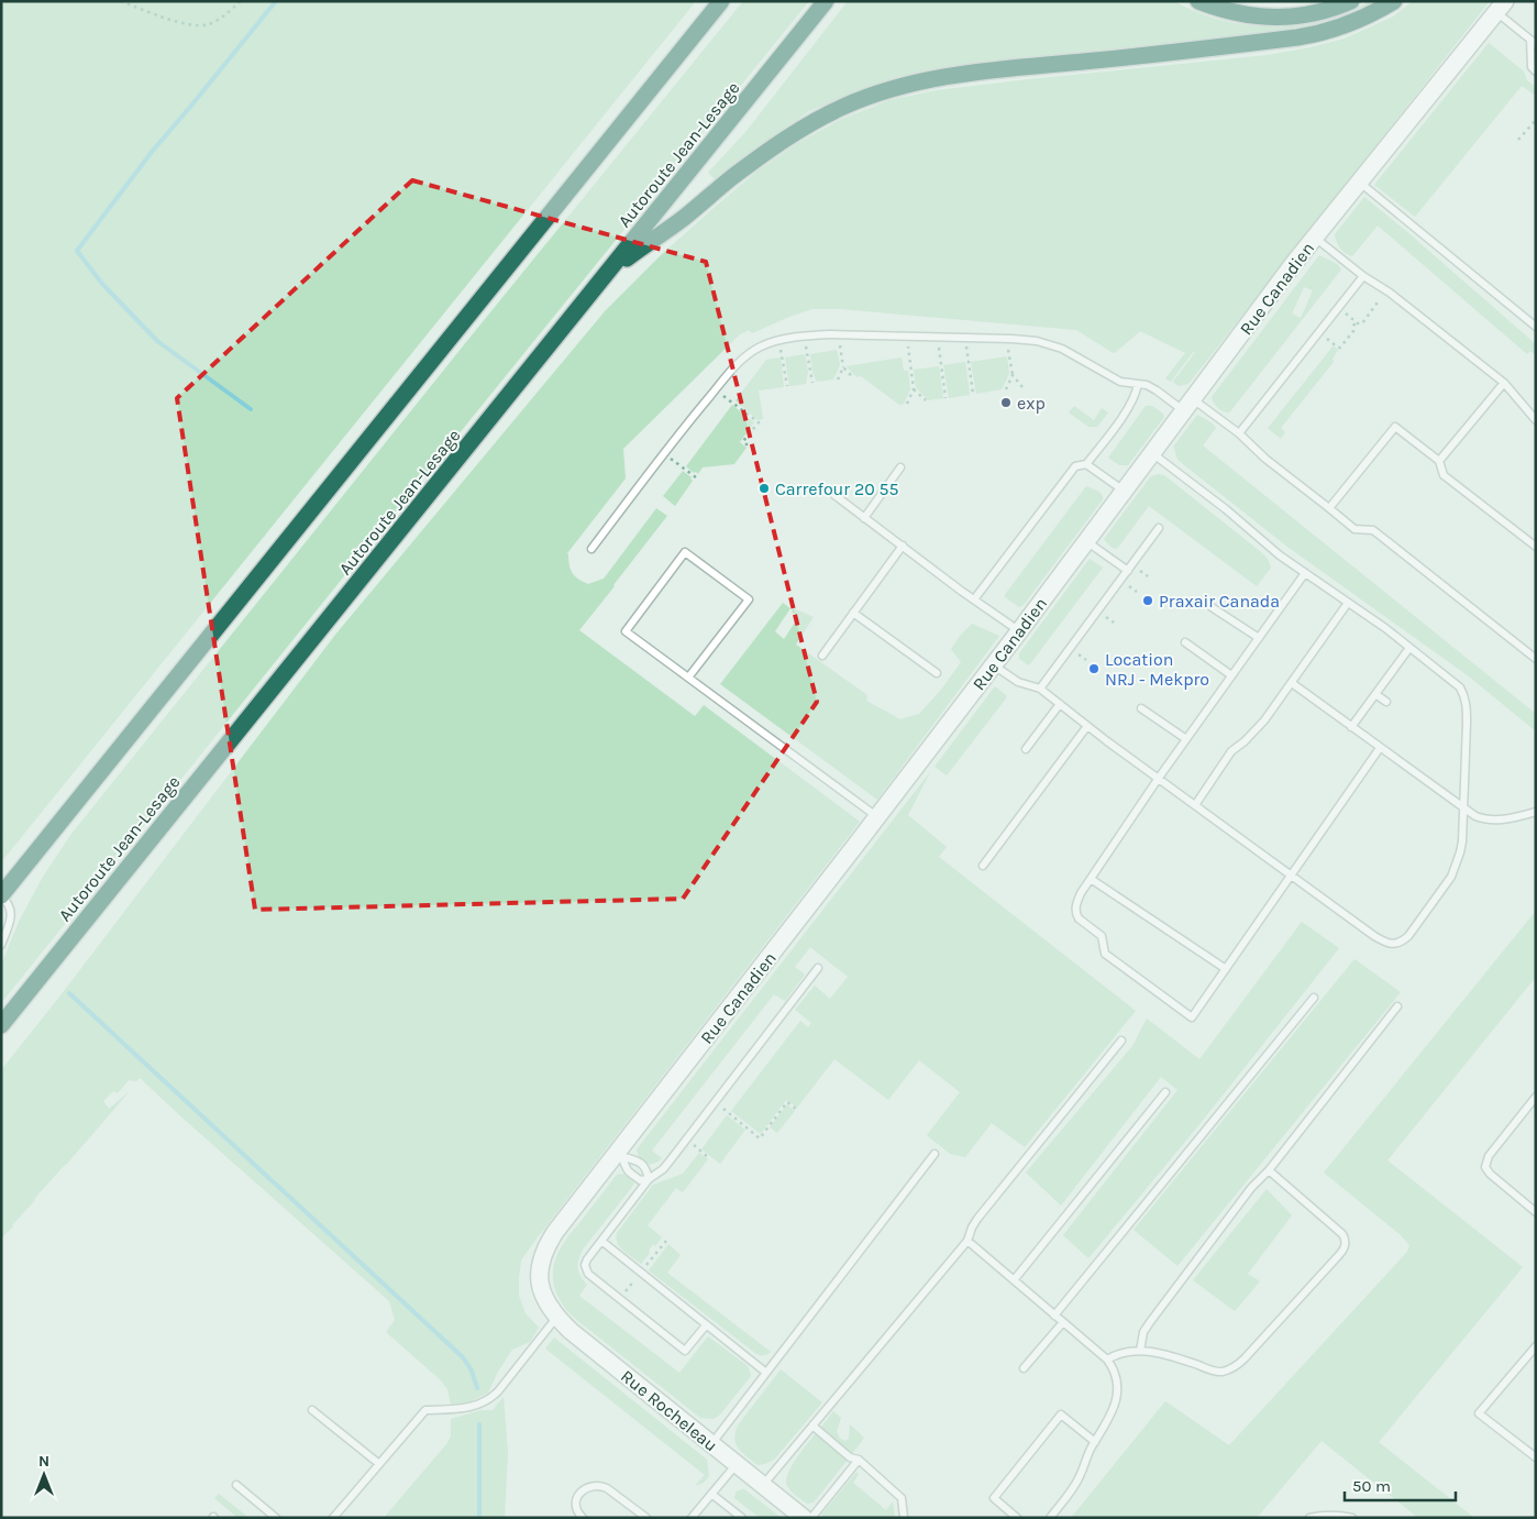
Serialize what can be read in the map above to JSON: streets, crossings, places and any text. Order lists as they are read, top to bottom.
{
  "streets": {
    "highway": ["Autoroute Jean-Lesage"],
    "street": ["Rue Canadien", "Rue Rocheleau"]
  },
  "crossings": [
    ["Rue Canadien", "Rue Rocheleau"]
  ],
  "places": [
    "exp",
    "Carrefour 20 55",
    "Praxair Canada",
    "Location NRJ - Mekpro"
  ],
  "scale_bar": "50 m",
  "north": "top"
}
